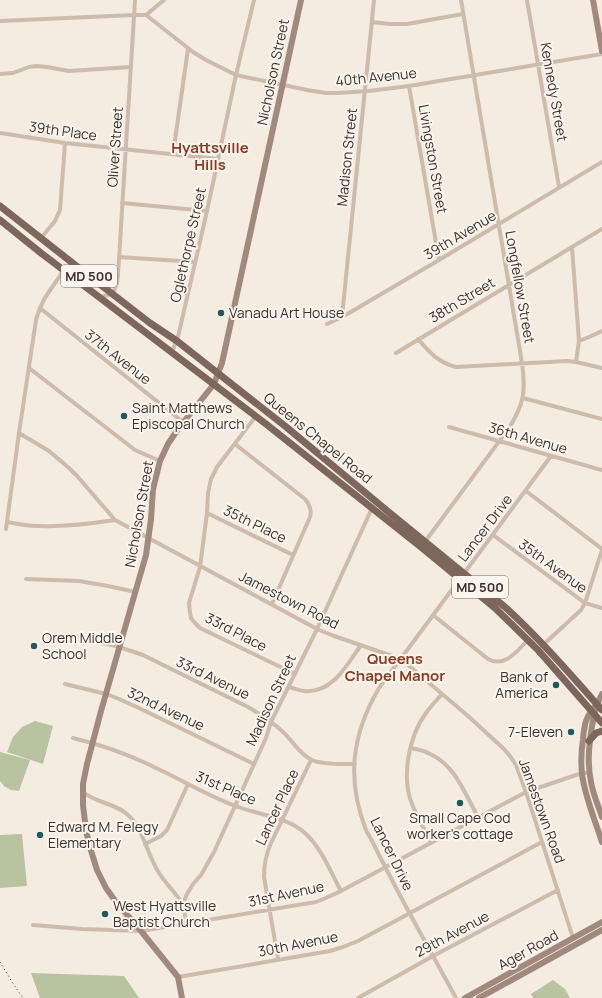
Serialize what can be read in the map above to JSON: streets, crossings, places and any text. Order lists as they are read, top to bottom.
{
  "streets": {
    "main road": ["MD 500", "Queens Chapel Road"],
    "street": [
      "Nicholson Street",
      "40th Avenue",
      "Kennedy Street",
      "39th Place",
      "Oliver Street",
      "Madison Street",
      "Livingston Street",
      "39th Avenue",
      "Oglethorpe Street",
      "Longfellow Street",
      "38th Street",
      "37th Avenue",
      "36th Avenue",
      "35th Place",
      "Lancer Drive",
      "35th Avenue",
      "Jamestown Road",
      "33rd Place",
      "33rd Avenue",
      "32nd Avenue",
      "31st Place",
      "Lancer Place",
      "31st Avenue",
      "29th Avenue",
      "30th Avenue",
      "Ager Road"
    ]
  },
  "crossings": [
    ["Nicholson Street", "40th Avenue"],
    ["Nicholson Street", "37th Avenue"],
    ["Nicholson Street", "Queens Chapel Road"],
    ["Nicholson Street", "Jamestown Road"],
    ["Nicholson Street", "33rd Avenue"],
    ["Nicholson Street", "32nd Avenue"],
    ["Nicholson Street", "31st Place"],
    ["Nicholson Street", "31st Avenue"],
    ["Nicholson Street", "30th Avenue"],
    ["40th Avenue", "Kennedy Street"],
    ["40th Avenue", "Madison Street"],
    ["40th Avenue", "Livingston Street"],
    ["40th Avenue", "Oglethorpe Street"],
    ["40th Avenue", "Longfellow Street"],
    ["Kennedy Street", "39th Avenue"],
    ["39th Place", "Oliver Street"],
    ["39th Place", "Oglethorpe Street"],
    ["Oliver Street", "Queens Chapel Road"],
    ["Madison Street", "39th Avenue"],
    ["Madison Street", "Queens Chapel Road"],
    ["Madison Street", "Jamestown Road"],
    ["Madison Street", "33rd Place"],
    ["Madison Street", "33rd Avenue"],
    ["Madison Street", "32nd Avenue"],
    ["Madison Street", "31st Place"],
    ["Livingston Street", "39th Avenue"],
    ["39th Avenue", "Longfellow Street"],
    ["Oglethorpe Street", "Queens Chapel Road"],
    ["Longfellow Street", "38th Street"],
    ["Longfellow Street", "Queens Chapel Road"],
    ["Longfellow Street", "36th Avenue"],
    ["Queens Chapel Road", "Lancer Drive"],
    ["36th Avenue", "Lancer Drive"],
    ["Lancer Drive", "35th Avenue"],
    ["Lancer Drive", "Jamestown Road"],
    ["Lancer Drive", "31st Avenue"],
    ["Lancer Drive", "29th Avenue"],
    ["Lancer Drive", "30th Avenue"],
    ["Jamestown Road", "33rd Place"],
    ["Jamestown Road", "31st Avenue"],
    ["Jamestown Road", "29th Avenue"],
    ["Jamestown Road", "30th Avenue"],
    ["Jamestown Road", "Ager Road"],
    ["33rd Avenue", "Lancer Place"],
    ["31st Place", "Lancer Place"],
    ["31st Place", "31st Avenue"],
    ["Lancer Place", "31st Avenue"],
    ["Lancer Place", "30th Avenue"]
  ],
  "districts": ["Hyattsville Hills", "Queens Chapel Manor"],
  "places": [
    "Vanadu Art House",
    "Saint Matthews Episcopal Church",
    "Orem Middle School",
    "Bank of America",
    "7-Eleven",
    "Small Cape Cod worker's cottage",
    "Edward M. Felegy Elementary",
    "West Hyattsville Baptist Church"
  ]
}
